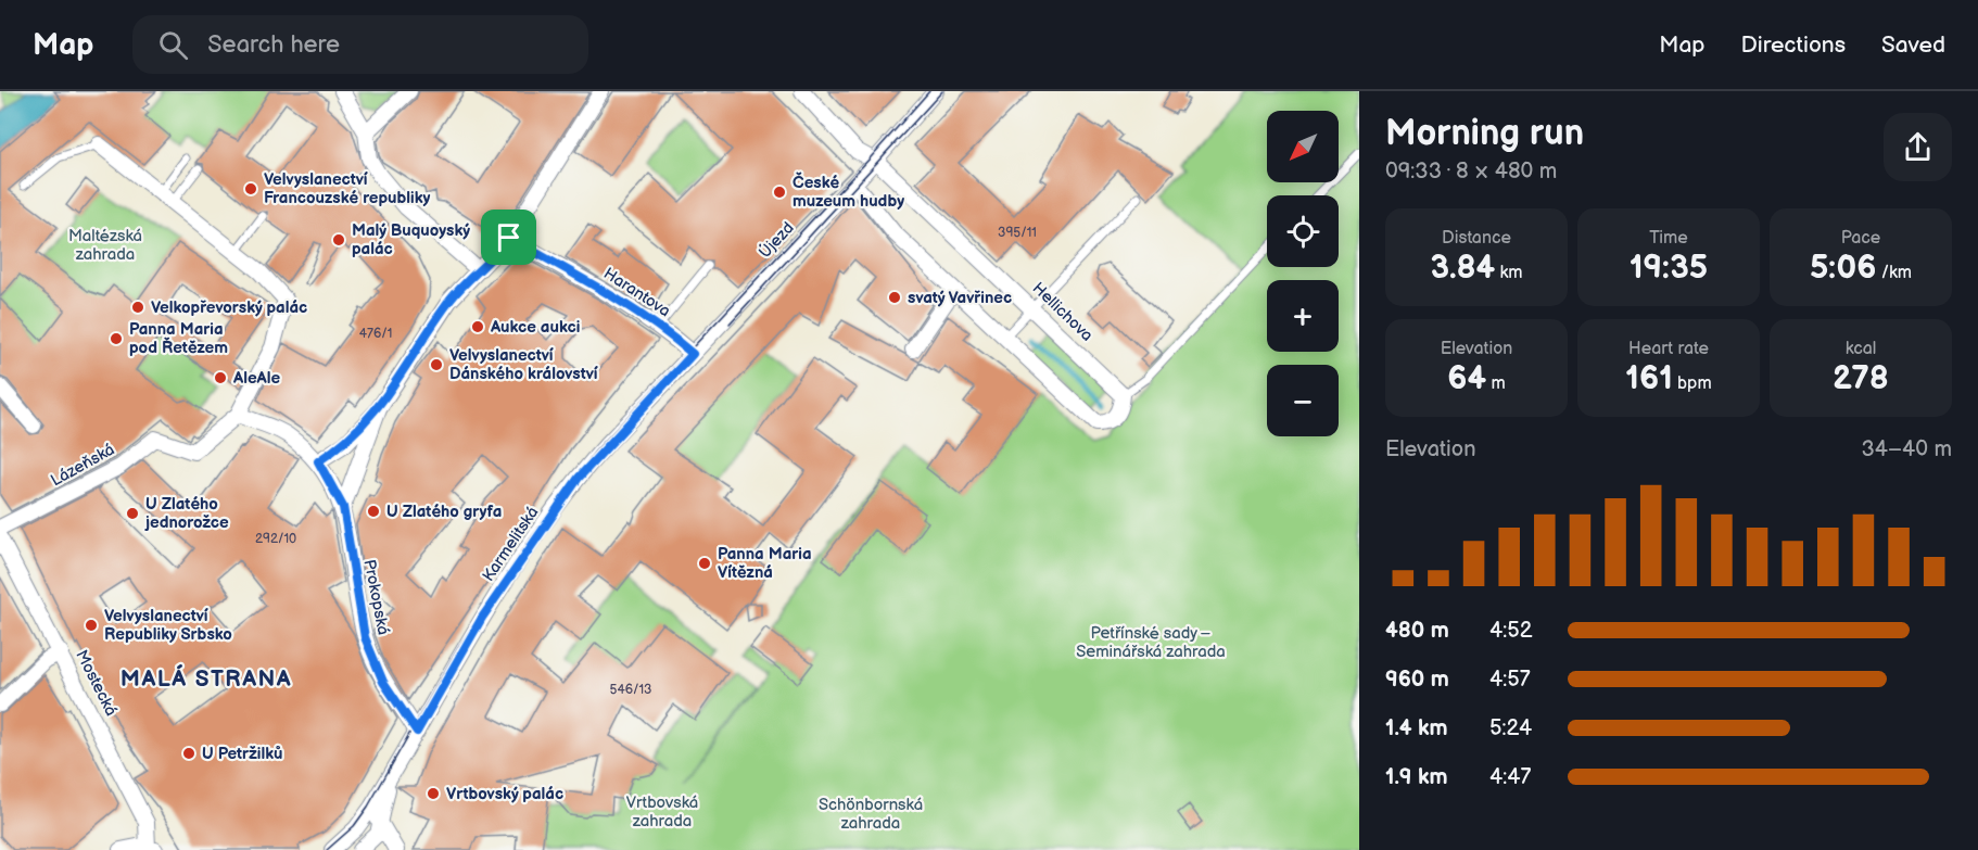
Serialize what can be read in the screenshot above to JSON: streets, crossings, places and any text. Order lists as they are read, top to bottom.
{
  "streets": {
    "street": [
      "Újezd",
      "Harantova",
      "Hellichova",
      "Lázeňská",
      "Karmelitská",
      "Prokopská",
      "Mostecká"
    ]
  },
  "crossings": [
    ["Újezd", "Harantova"],
    ["Újezd", "Hellichova"],
    ["Újezd", "Karmelitská"],
    ["Harantova", "Karmelitská"],
    ["Karmelitská", "Prokopská"]
  ],
  "districts": ["MALÁ STRANA"],
  "parks": [
    "Maltézská zahrada",
    "Petřínské sady – Seminářská zahrada",
    "Vrtbovská zahrada",
    "Schönbornská zahrada"
  ],
  "places": [
    "Velvyslanectví Francouzské republiky",
    "České muzeum hudby",
    "Malý Buquoyský palác",
    "svatý Vavřinec",
    "Velkopřevorský palác",
    "Aukce aukci",
    "Panna Maria pod Řetězem",
    "Velvyslanectví Dánského království",
    "AleAle",
    "U Zlatého gryfa",
    "U Zlatého jednorožce",
    "Panna Maria Vítězná",
    "Velvyslanectví Republiky Srbsko",
    "U Petržilků",
    "Vrtbovský palác"
  ],
  "house_numbers": [
    "395/11",
    "476/1",
    "292/10",
    "546/13"
  ],
  "north": "bottom left",
  "page": {
    "header": "Map",
    "search": "Search here",
    "nav": ["Map", "Directions", "Saved"],
    "heading": ["Morning run", "09:33 · 8 × 480 m"],
    "map_buttons": ["+", "−"],
    "stats": [
      ["Distance", "3.84 km"],
      ["Time", "19:35"],
      ["Pace", "5:06 /km"],
      ["Elevation", "64 m"],
      ["Heart rate", "161 bpm"],
      ["kcal", "278"]
    ],
    "chart": ["Elevation", "34–40 m"],
    "list": [
      {
        "name": "480 m",
        "note": "4:52"
      },
      {
        "name": "960 m",
        "note": "4:57"
      },
      {
        "name": "1.4 km",
        "note": "5:24"
      },
      {
        "name": "1.9 km",
        "note": "4:47"
      }
    ]
  }
}
